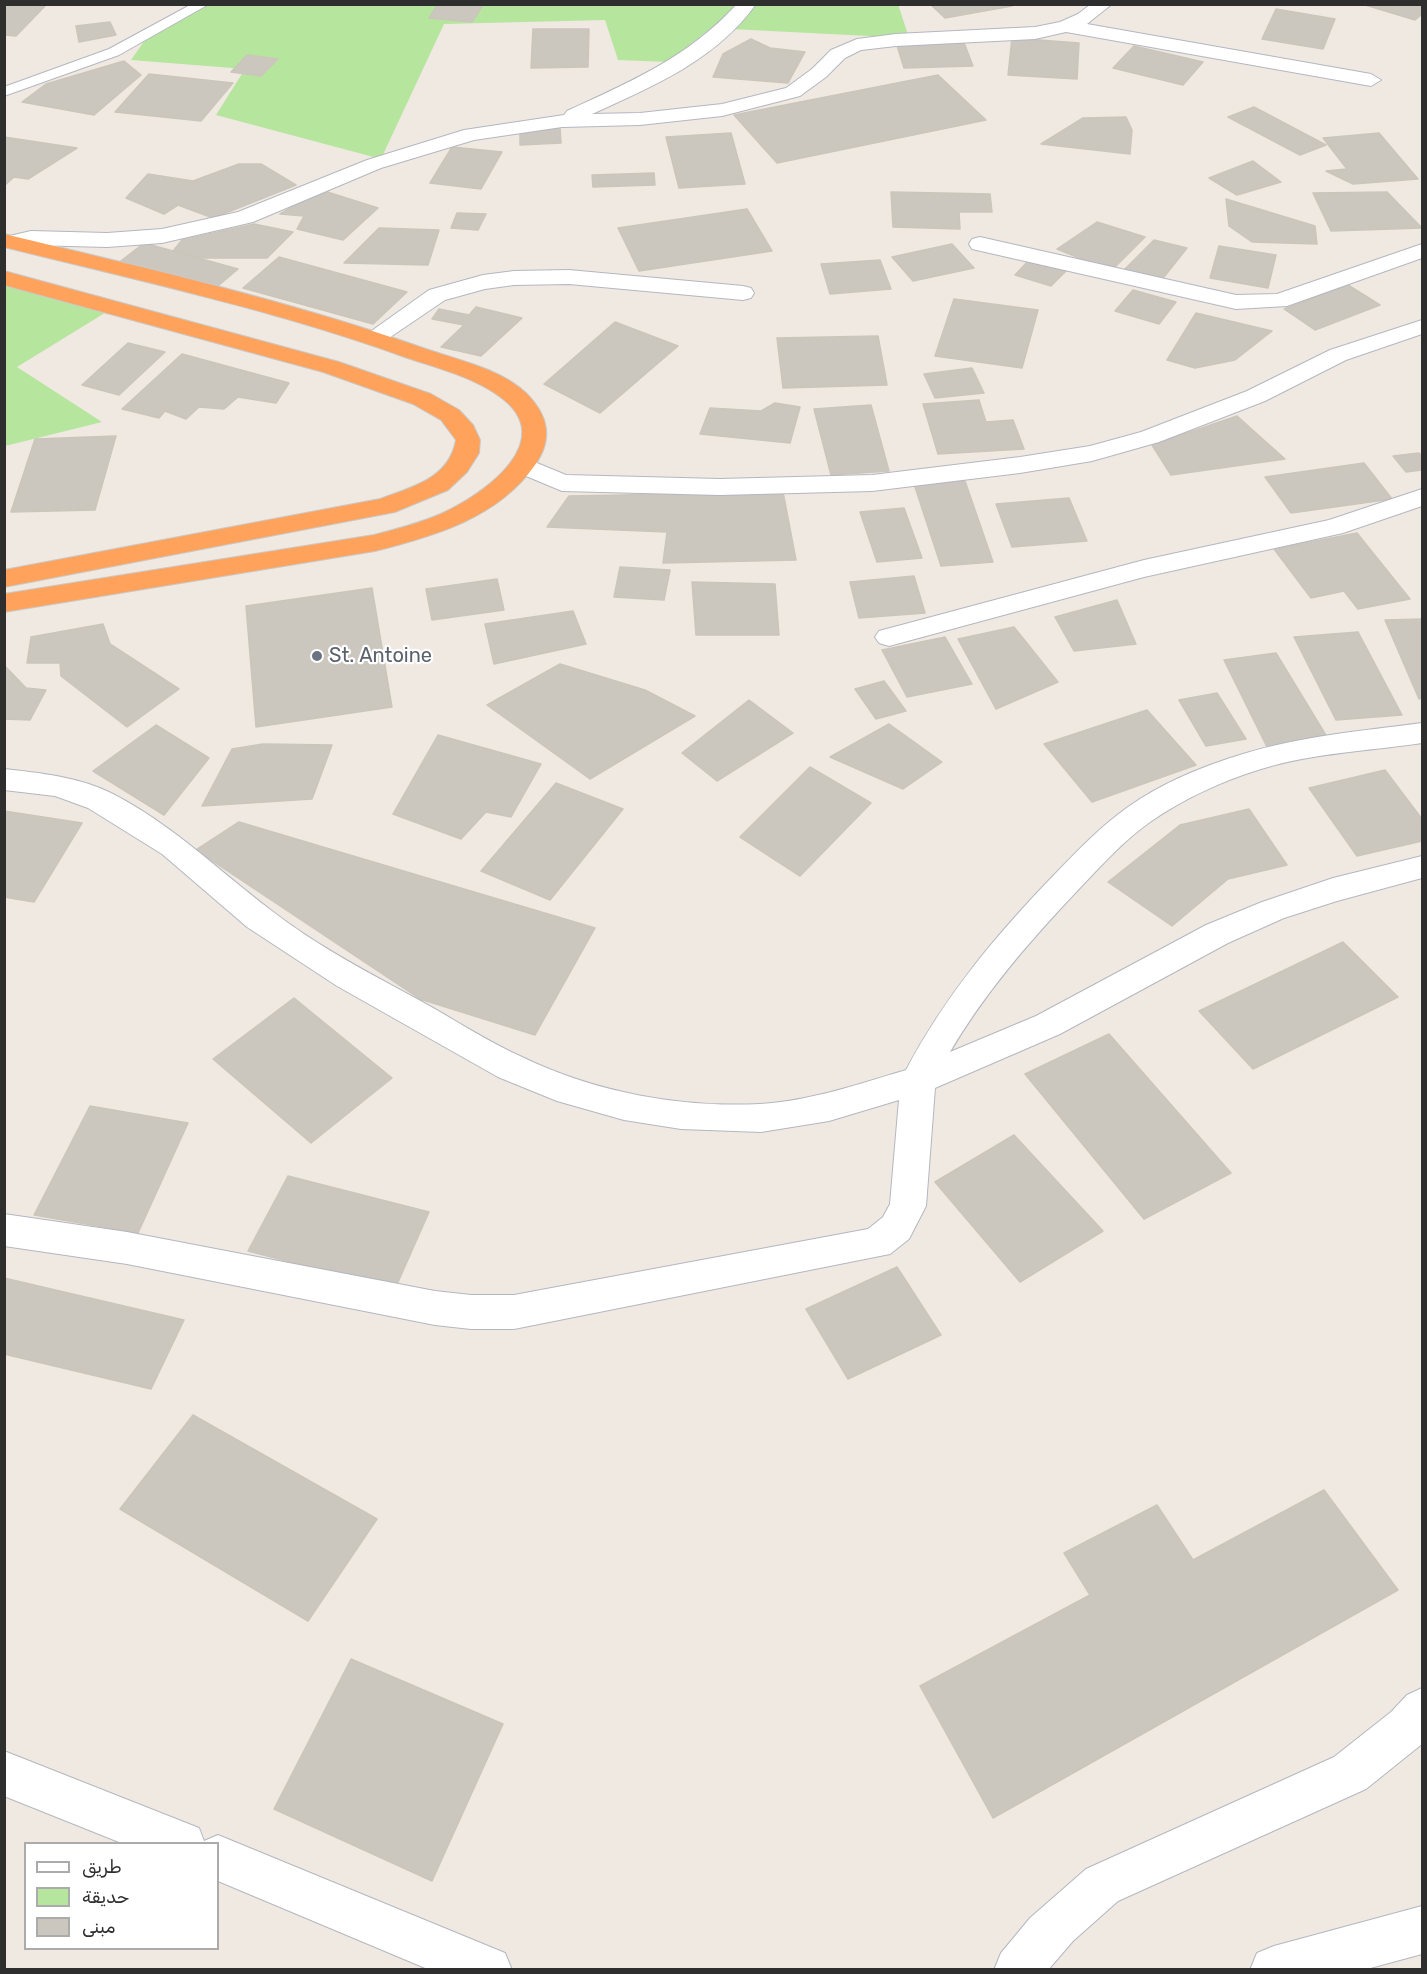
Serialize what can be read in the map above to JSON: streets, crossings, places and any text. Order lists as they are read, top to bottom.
{
  "places": ["St. Antoine"],
  "legend": ["طريق", "حديقة", "مبنى"]
}
